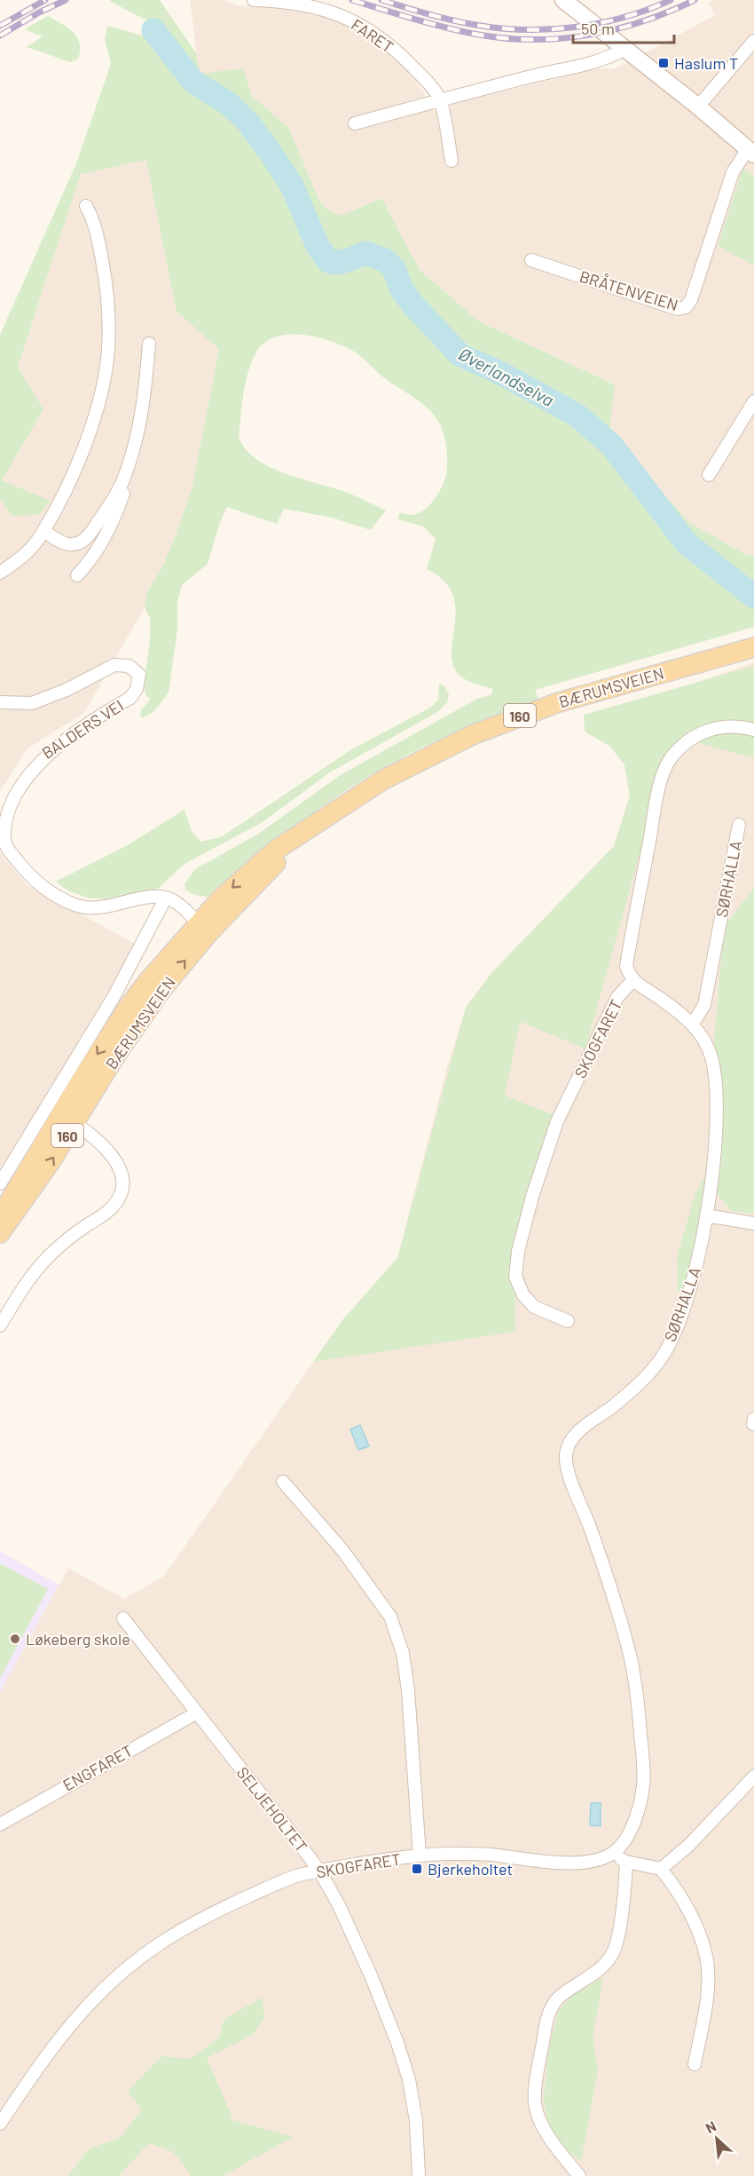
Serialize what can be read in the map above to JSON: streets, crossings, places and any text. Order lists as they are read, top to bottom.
{
  "streets": {
    "main road": ["BÆRUMSVEIEN", "160"],
    "street": [
      "FARET",
      "BRÅTENVEIEN",
      "BALDERS VEI",
      "SØRHALLA",
      "SKOGFARET",
      "ENGFARET",
      "SELJEHOLTET"
    ]
  },
  "crossings": [
    ["BÆRUMSVEIEN", "BALDERS VEI"],
    ["SØRHALLA", "SKOGFARET"],
    ["SKOGFARET", "SELJEHOLTET"],
    ["ENGFARET", "SELJEHOLTET"]
  ],
  "water": ["Øverlandselva"],
  "places": {
    "transit": ["Haslum T", "Bjerkeholtet"],
    "other": ["Løkeberg skole"]
  },
  "scale_bar": "50 m",
  "north": "top left"
}
